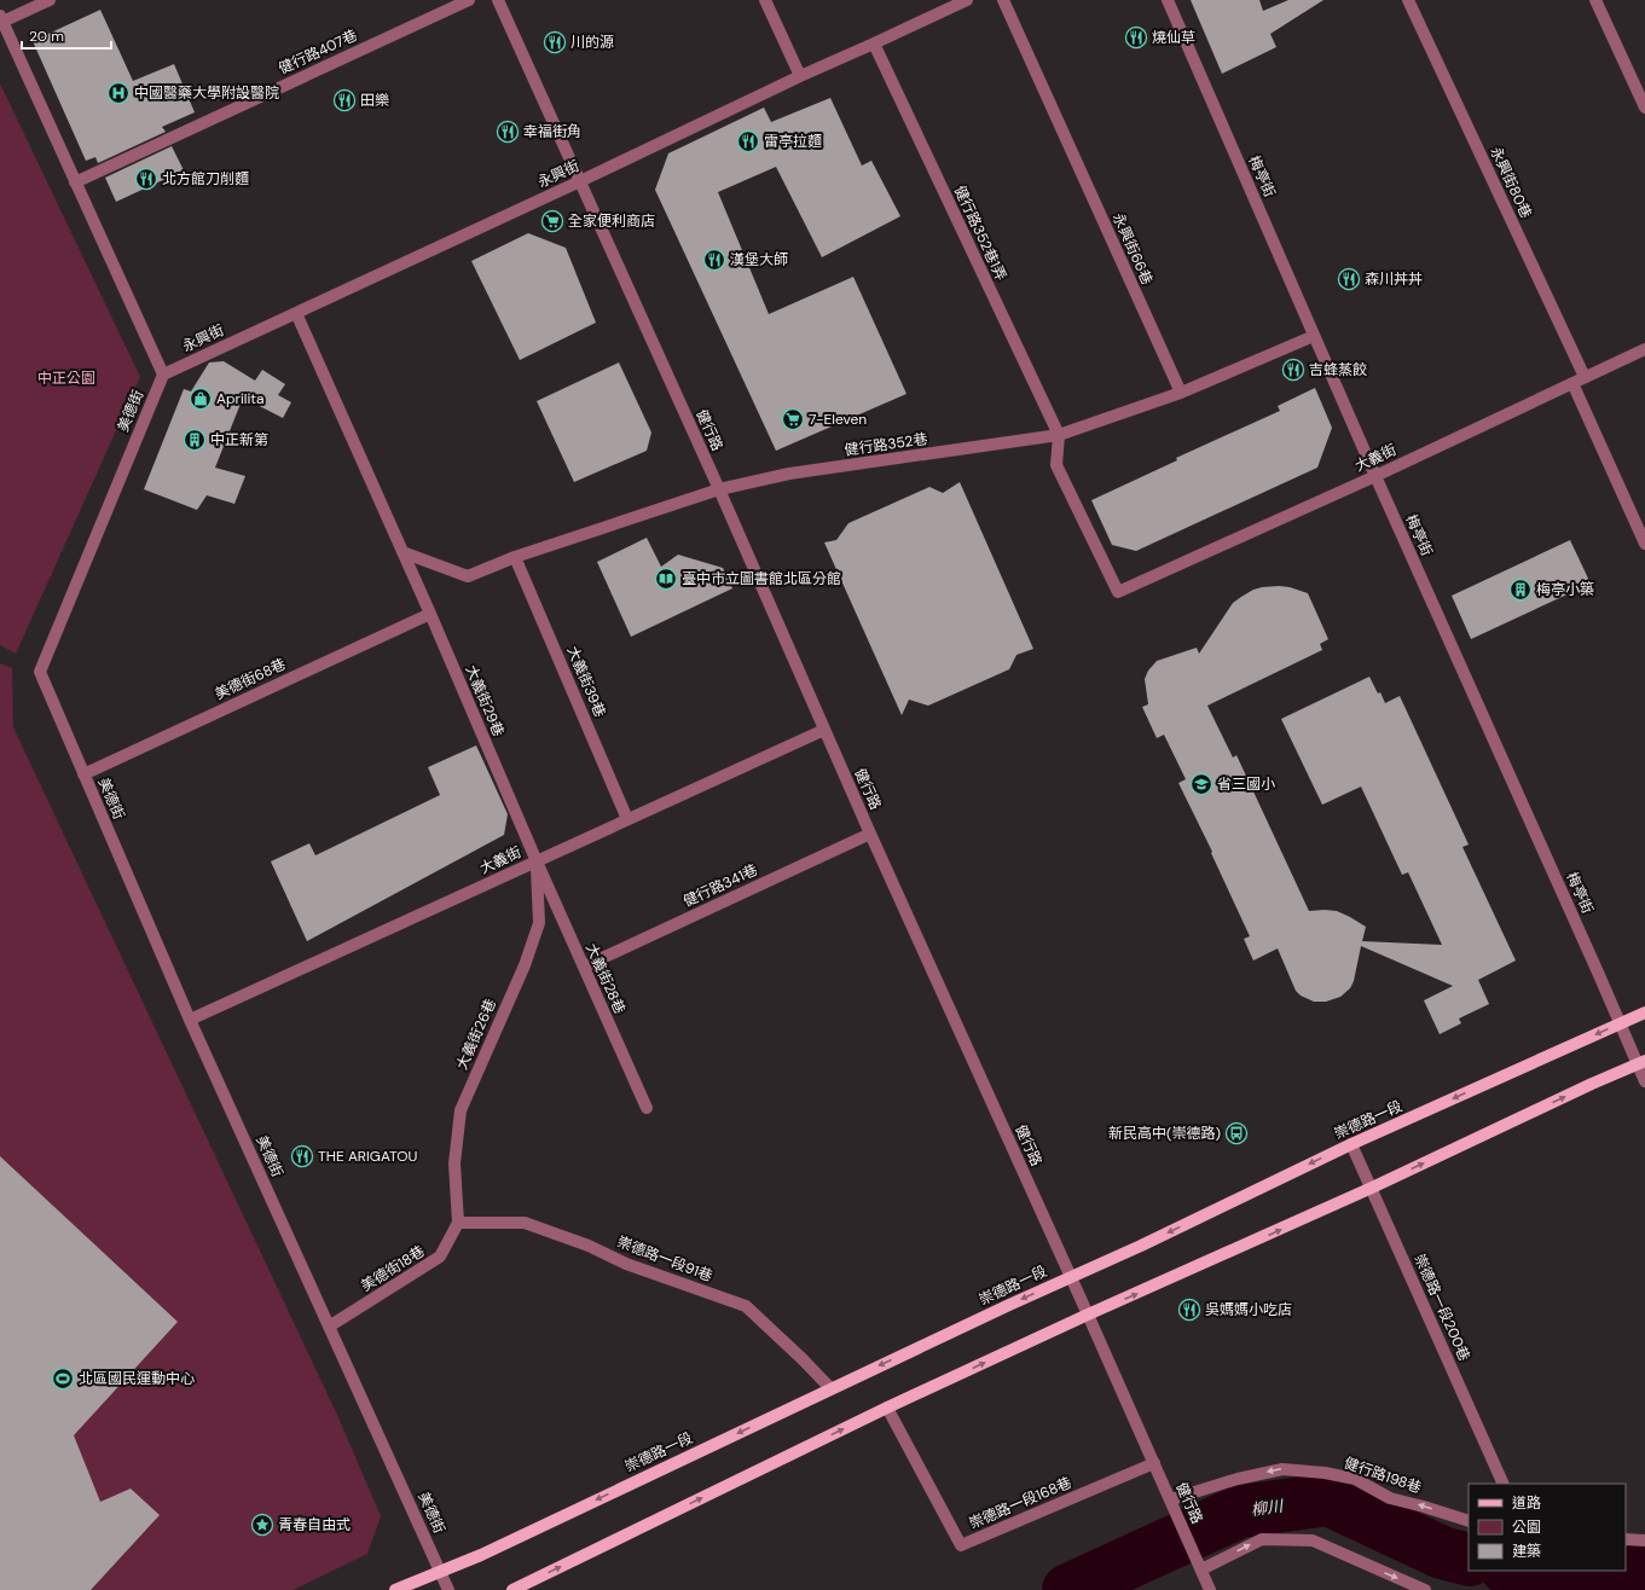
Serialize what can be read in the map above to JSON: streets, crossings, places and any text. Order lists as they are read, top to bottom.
{
  "streets": {
    "main road": ["崇德路一段"],
    "street": [
      "健行路407巷",
      "永興街",
      "梅亭街",
      "永興街80巷",
      "健行路352巷1弄",
      "永興街66巷",
      "美德街",
      "健行路",
      "健行路352巷",
      "大義街",
      "美德街68巷",
      "大義街39巷",
      "大義街29巷",
      "健行路341巷",
      "大義街28巷",
      "大義街26巷",
      "崇德路一段91巷",
      "美德街18巷",
      "崇德路一段200巷",
      "健行路198巷",
      "崇德路一段168巷"
    ]
  },
  "crossings": [
    ["永興街", "健行路352巷1弄"],
    ["永興街", "美德街"],
    ["永興街", "健行路"],
    ["永興街", "大義街29巷"],
    ["梅亭街", "大義街"],
    ["梅亭街", "崇德路一段"],
    ["永興街80巷", "大義街"],
    ["健行路352巷1弄", "健行路352巷"],
    ["健行路352巷1弄", "大義街"],
    ["美德街", "大義街"],
    ["美德街", "美德街68巷"],
    ["美德街", "崇德路一段"],
    ["美德街", "美德街18巷"],
    ["健行路", "健行路352巷"],
    ["健行路", "大義街"],
    ["健行路", "健行路341巷"],
    ["健行路", "崇德路一段"],
    ["健行路", "健行路198巷"],
    ["健行路", "崇德路一段168巷"],
    ["健行路352巷", "大義街"],
    ["大義街", "大義街39巷"],
    ["大義街", "大義街29巷"],
    ["大義街", "大義街28巷"],
    ["大義街", "大義街26巷"],
    ["美德街68巷", "大義街29巷"],
    ["大義街29巷", "大義街28巷"],
    ["大義街29巷", "大義街26巷"],
    ["健行路341巷", "大義街28巷"],
    ["大義街28巷", "大義街26巷"],
    ["大義街26巷", "崇德路一段91巷"],
    ["大義街26巷", "美德街18巷"],
    ["崇德路一段", "崇德路一段91巷"],
    ["崇德路一段", "崇德路一段200巷"],
    ["崇德路一段91巷", "美德街18巷"]
  ],
  "water": ["柳川"],
  "parks": ["中正公園"],
  "places": {
    "restaurant": [
      "燒仙草",
      "川的源",
      "田樂",
      "幸福街角",
      "雷亭拉麵",
      "北方館刀削麵",
      "漢堡大師",
      "森川丼丼",
      "吉蜂蒸餃",
      "THE ARIGATOU",
      "吳媽媽小吃店"
    ],
    "hospital": ["中國醫藥大學附設醫院"],
    "supermarket": ["全家便利商店", "7-Eleven"],
    "shop": ["Aprilita"],
    "building": ["中正新第", "梅亭小築"],
    "library": ["臺中市立圖書館北區分館"],
    "school or university": ["省三國小"],
    "bus stop": ["新民高中(崇德路)"],
    "sports": ["北區國民運動中心"],
    "place": ["青春自由式"]
  },
  "legend": ["道路", "公園", "建築"],
  "scale_bar": "20 m"
}
